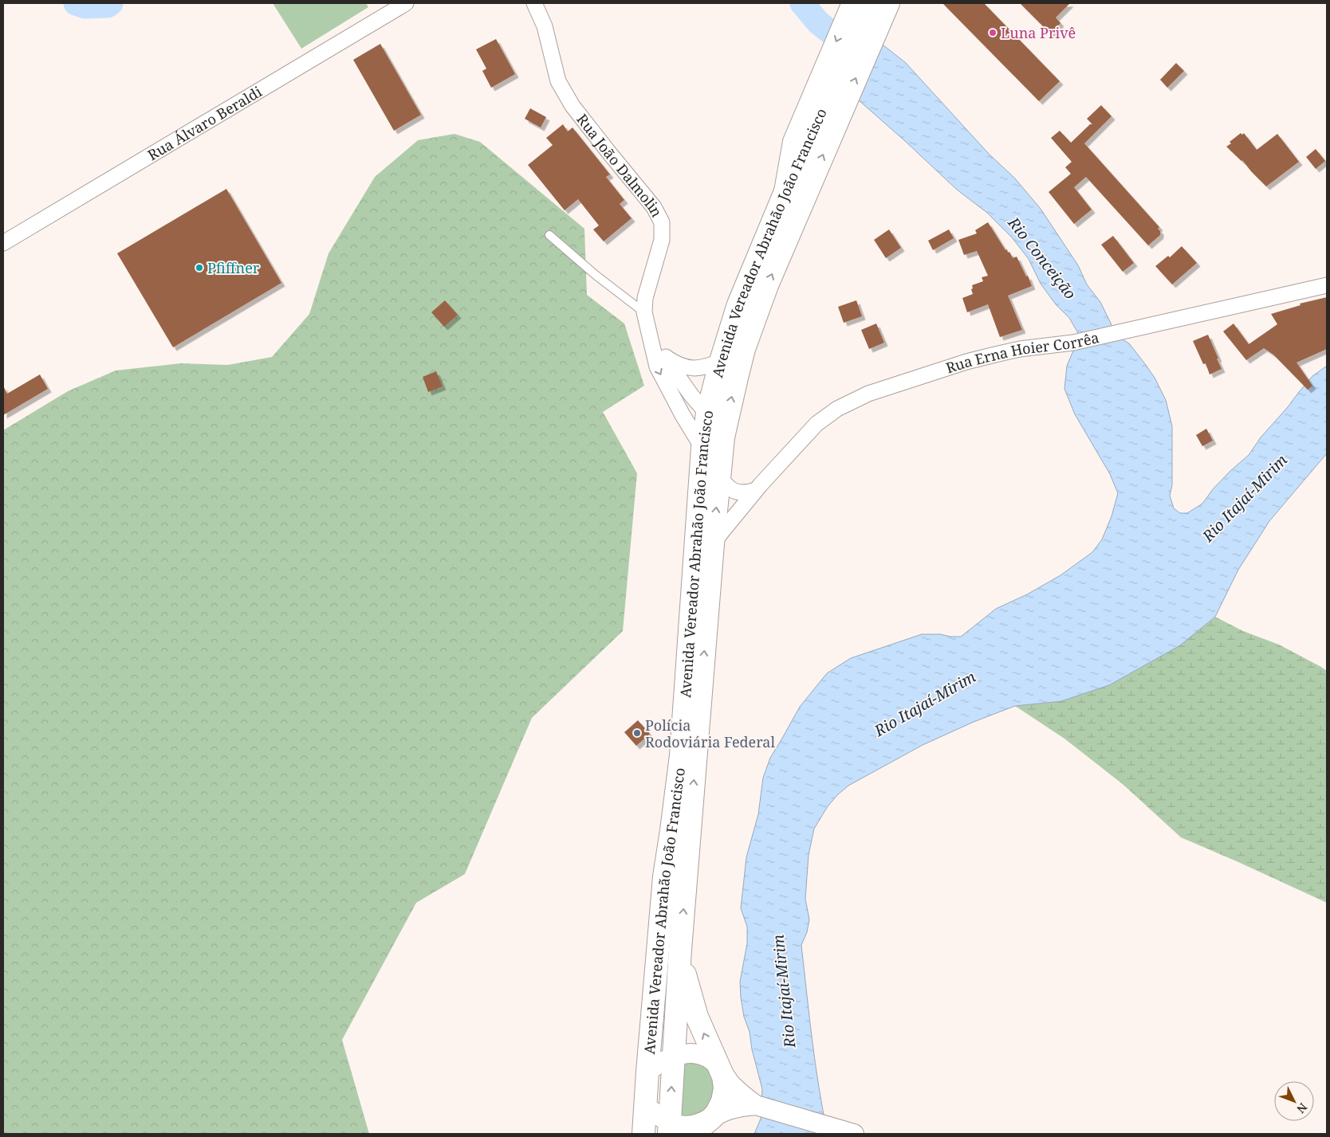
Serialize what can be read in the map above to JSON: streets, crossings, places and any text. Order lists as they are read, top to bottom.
{
  "streets": {
    "main road": ["Avenida Vereador Abrahão João Francisco"],
    "street": ["Rua Álvaro Beraldi", "Rua João Dalmolin", "Rua Erna Hoier Corrêa"]
  },
  "crossings": [
    ["Rua João Dalmolin", "Avenida Vereador Abrahão João Francisco"],
    ["Avenida Vereador Abrahão João Francisco", "Rua Erna Hoier Corrêa"]
  ],
  "water": ["Rio Conceição", "Rio Itajaí-Mirim"],
  "places": ["Luna Privê", "Pfiffner", "Polícia Rodoviária Federal"],
  "north": "bottom right"
}
